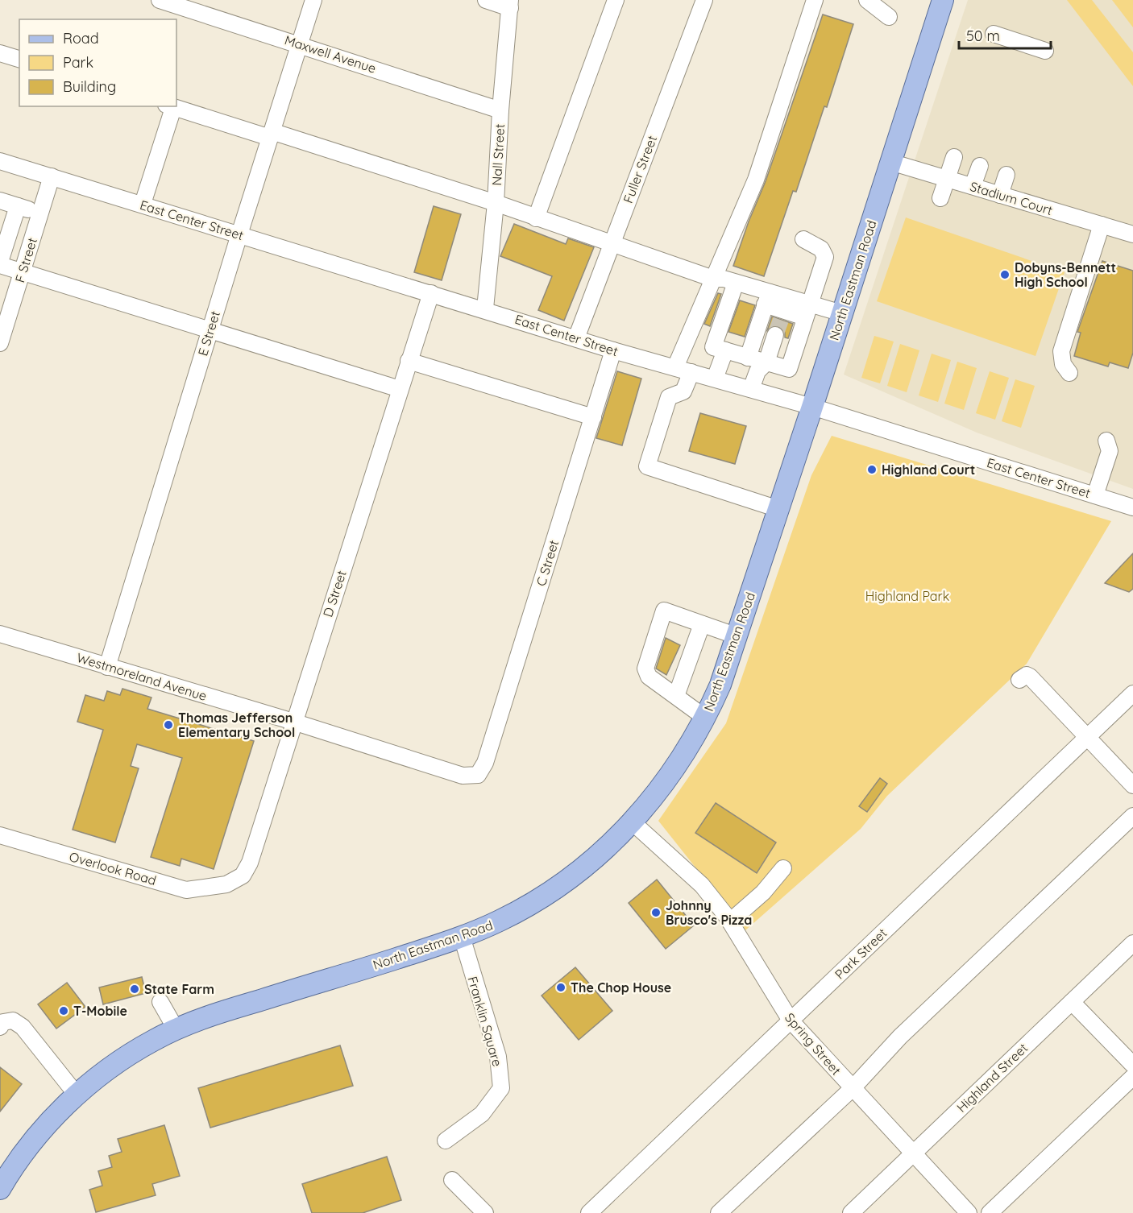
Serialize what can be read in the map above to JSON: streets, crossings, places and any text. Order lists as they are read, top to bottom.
{
  "streets": {
    "main road": ["North Eastman Road"],
    "street": [
      "Maxwell Avenue",
      "Nall Street",
      "Fuller Street",
      "Stadium Court",
      "East Center Street",
      "F Street",
      "E Street",
      "C Street",
      "D Street",
      "Westmoreland Avenue",
      "Overlook Road",
      "Park Street",
      "Franklin Square",
      "Spring Street",
      "Highland Street"
    ]
  },
  "crossings": [
    ["Maxwell Avenue", "Nall Street"],
    ["Maxwell Avenue", "E Street"],
    ["Nall Street", "East Center Street"],
    ["Fuller Street", "East Center Street"],
    ["Stadium Court", "North Eastman Road"],
    ["East Center Street", "F Street"],
    ["East Center Street", "North Eastman Road"],
    ["East Center Street", "E Street"],
    ["East Center Street", "C Street"],
    ["East Center Street", "D Street"],
    ["North Eastman Road", "Franklin Square"],
    ["North Eastman Road", "Spring Street"],
    ["E Street", "Westmoreland Avenue"],
    ["C Street", "Westmoreland Avenue"],
    ["D Street", "Westmoreland Avenue"],
    ["D Street", "Overlook Road"],
    ["Park Street", "Spring Street"],
    ["Spring Street", "Highland Street"]
  ],
  "parks": ["Highland Park"],
  "places": [
    "Dobyns-Bennett High School",
    "Highland Court",
    "Thomas Jefferson Elementary School",
    "Johnny Brusco's Pizza",
    "The Chop House",
    "State Farm",
    "T-Mobile"
  ],
  "legend": ["Road", "Park", "Building"],
  "scale_bar": "50 m"
}
